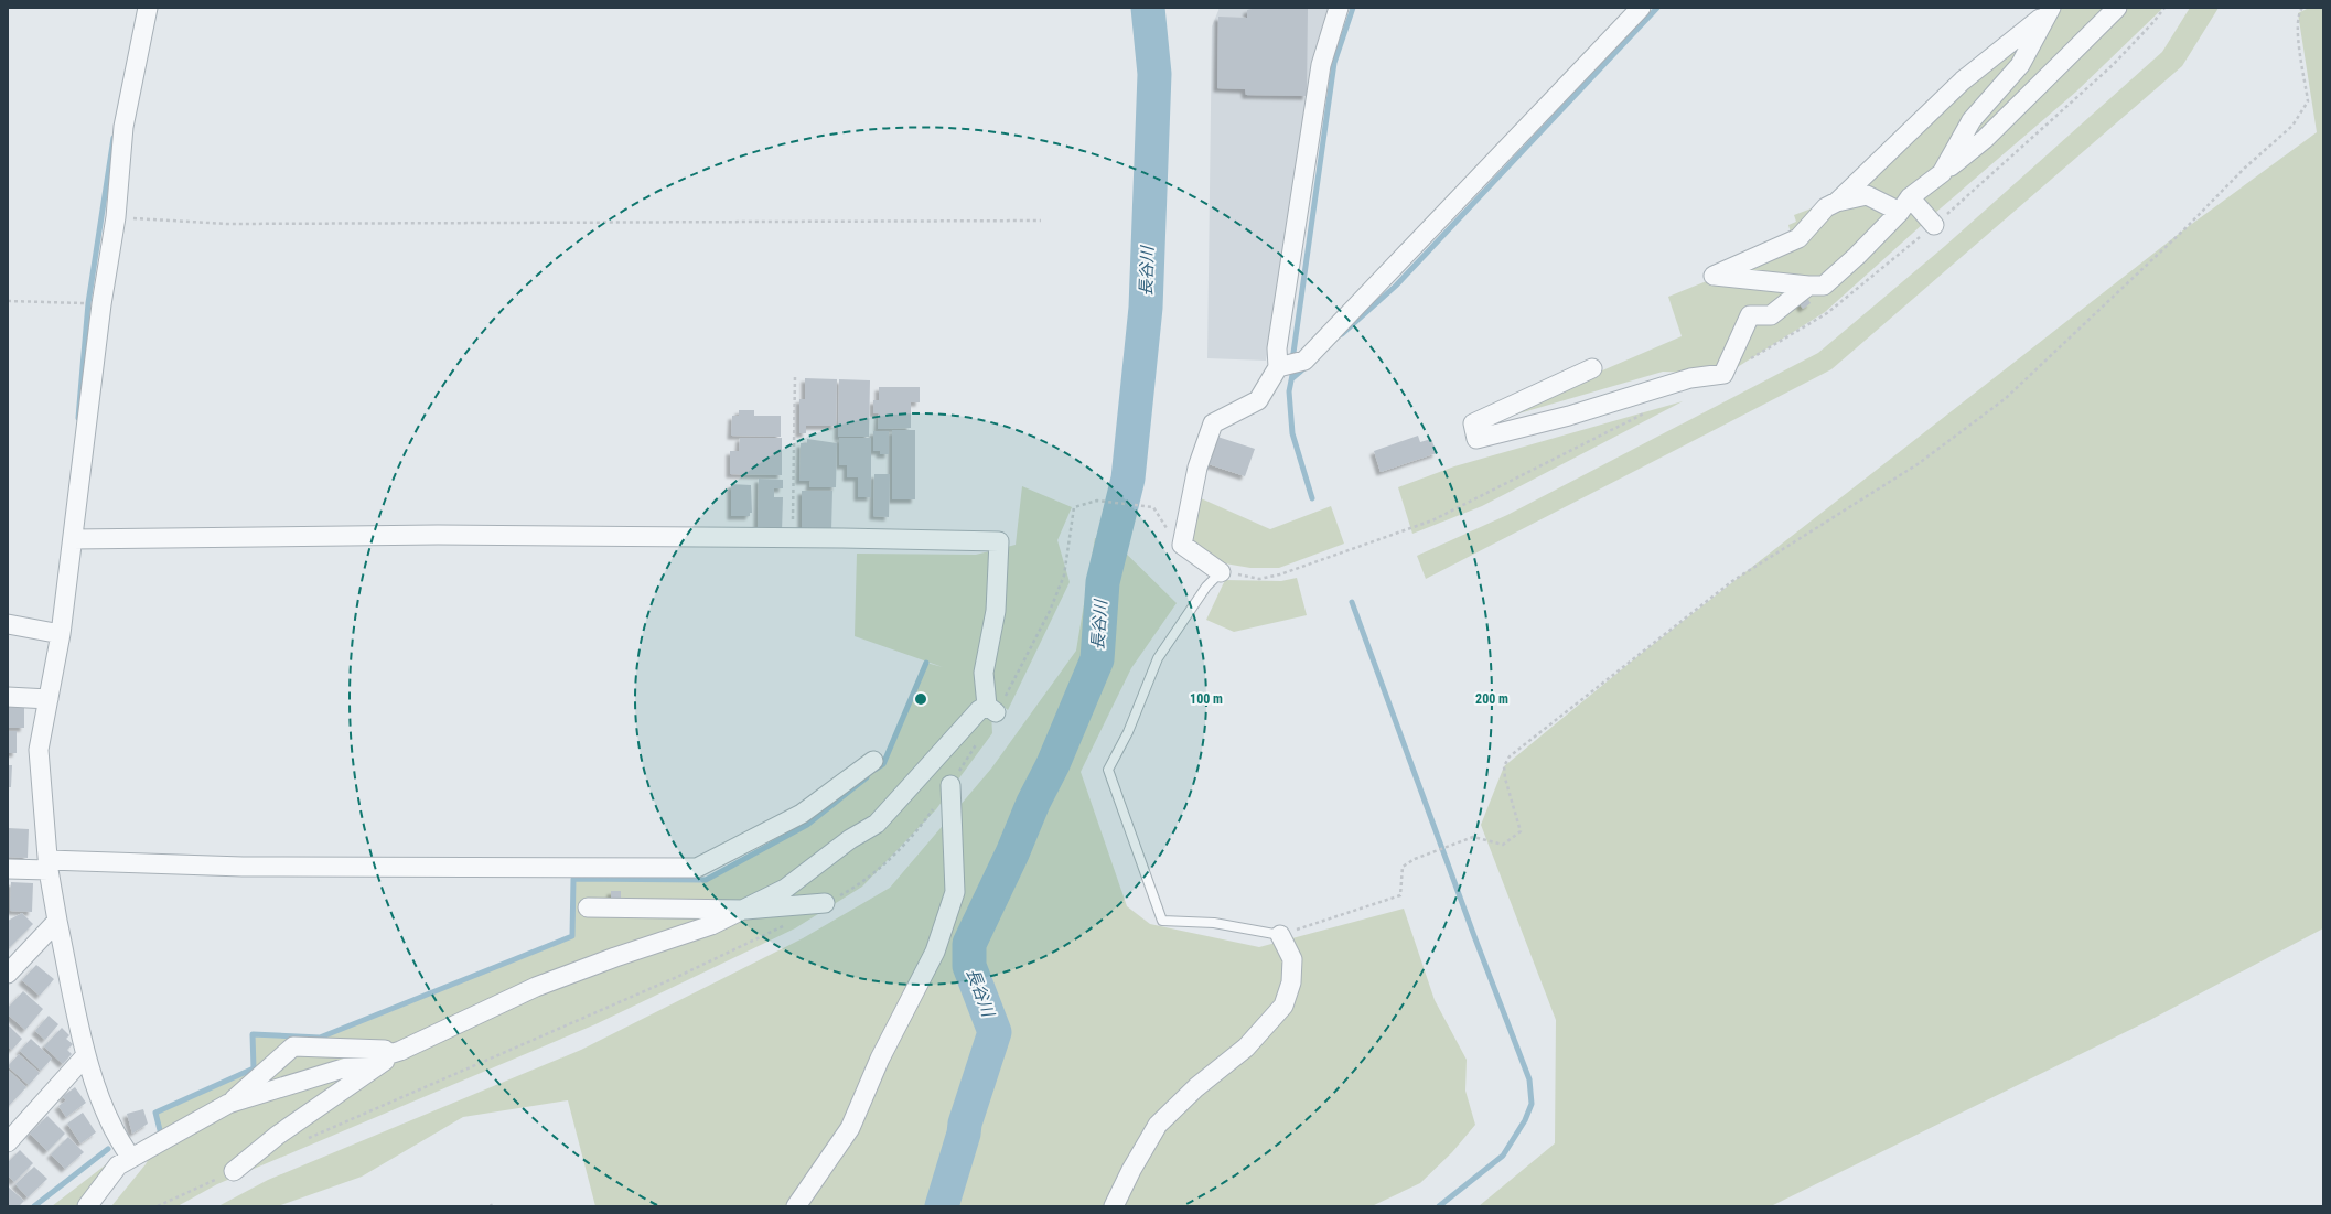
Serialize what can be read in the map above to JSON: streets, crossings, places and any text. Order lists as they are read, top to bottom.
{
  "water": ["長谷川"],
  "rings": ["100 m", "200 m"]
}
